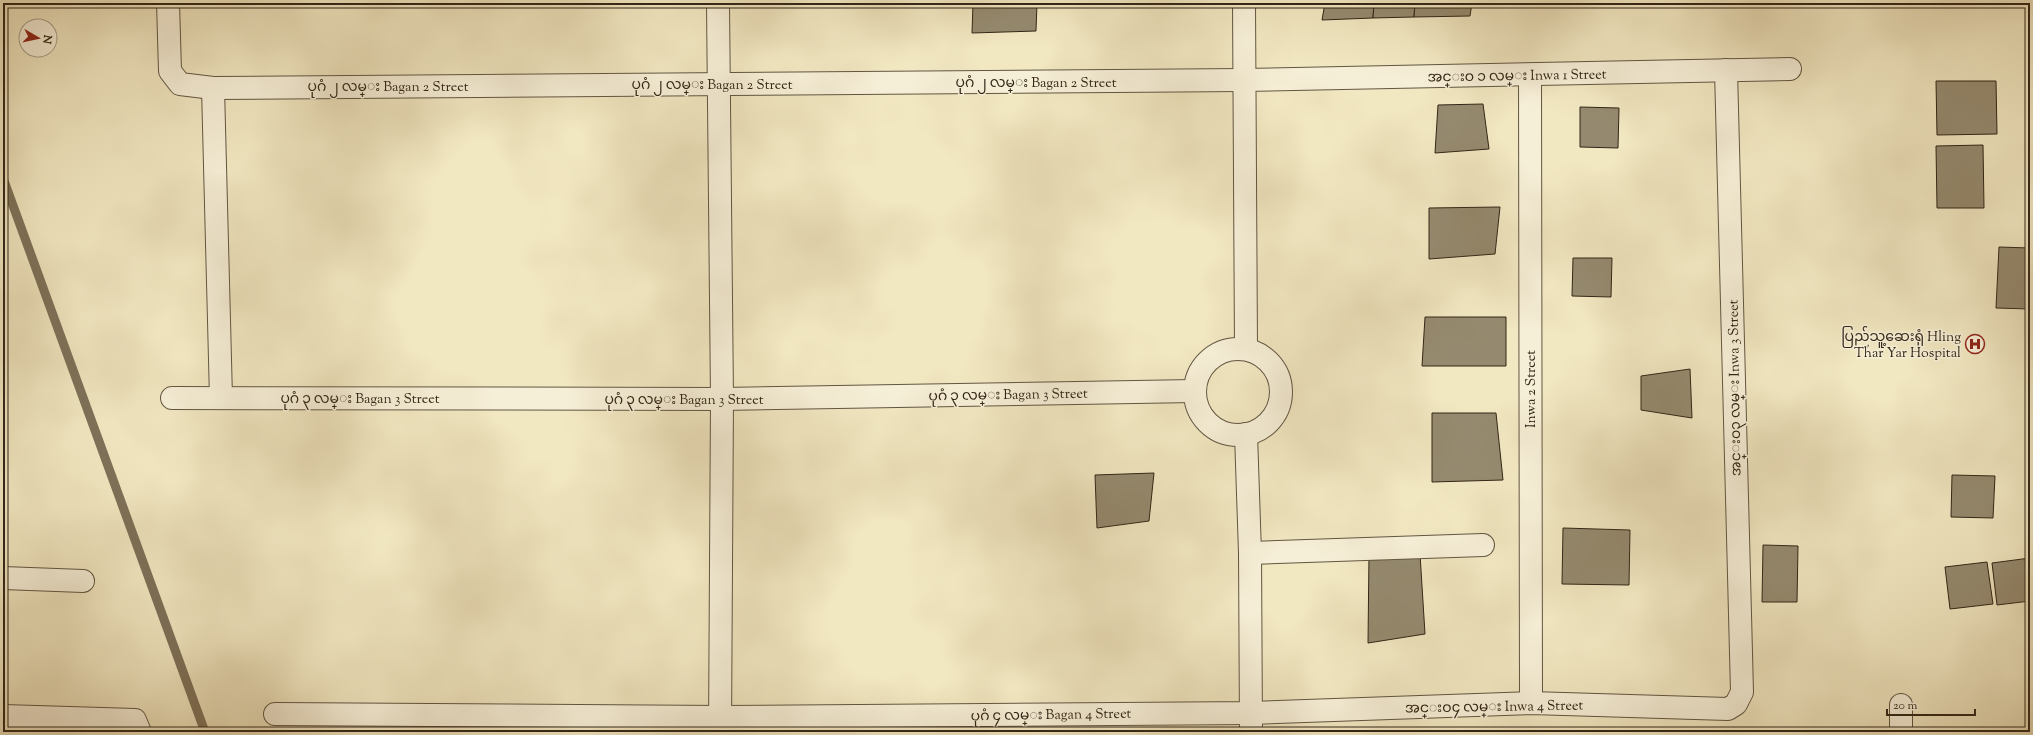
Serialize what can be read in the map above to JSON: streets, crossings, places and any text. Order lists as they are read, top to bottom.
{
  "streets": {
    "street": [
      "အင္းဝ ၁ လမ္း Inwa 1 Street",
      "ပုဂံ ၂ လမ္း Bagan 2 Street",
      "အင္းဝ၃ လမ္း Inwa 3 Street",
      "Inwa 2 Street",
      "ပုဂံ ၃ လမ္း Bagan 3 Street",
      "အင္းဝ၄ လမ္း Inwa 4 Street",
      "ပုဂံ ၄ လမ္း Bagan 4 Street"
    ]
  },
  "crossings": [
    ["အင္းဝ ၁ လမ္း Inwa 1 Street", "ပုဂံ ၂ လမ္း Bagan 2 Street"],
    ["အင္းဝ ၁ လမ္း Inwa 1 Street", "အင္းဝ၃ လမ္း Inwa 3 Street"],
    ["အင္းဝ ၁ လမ္း Inwa 1 Street", "Inwa 2 Street"],
    ["အင္းဝ၃ လမ္း Inwa 3 Street", "အင္းဝ၄ လမ္း Inwa 4 Street"],
    ["Inwa 2 Street", "အင္းဝ၄ လမ္း Inwa 4 Street"],
    ["အင္းဝ၄ လမ္း Inwa 4 Street", "ပုဂံ ၄ လမ္း Bagan 4 Street"]
  ],
  "places": {
    "hospital": ["ပြည်သူ့ဆေးရုံ Hling Thar Yar Hospital"]
  },
  "scale_bar": "20 m",
  "north": "right"
}
